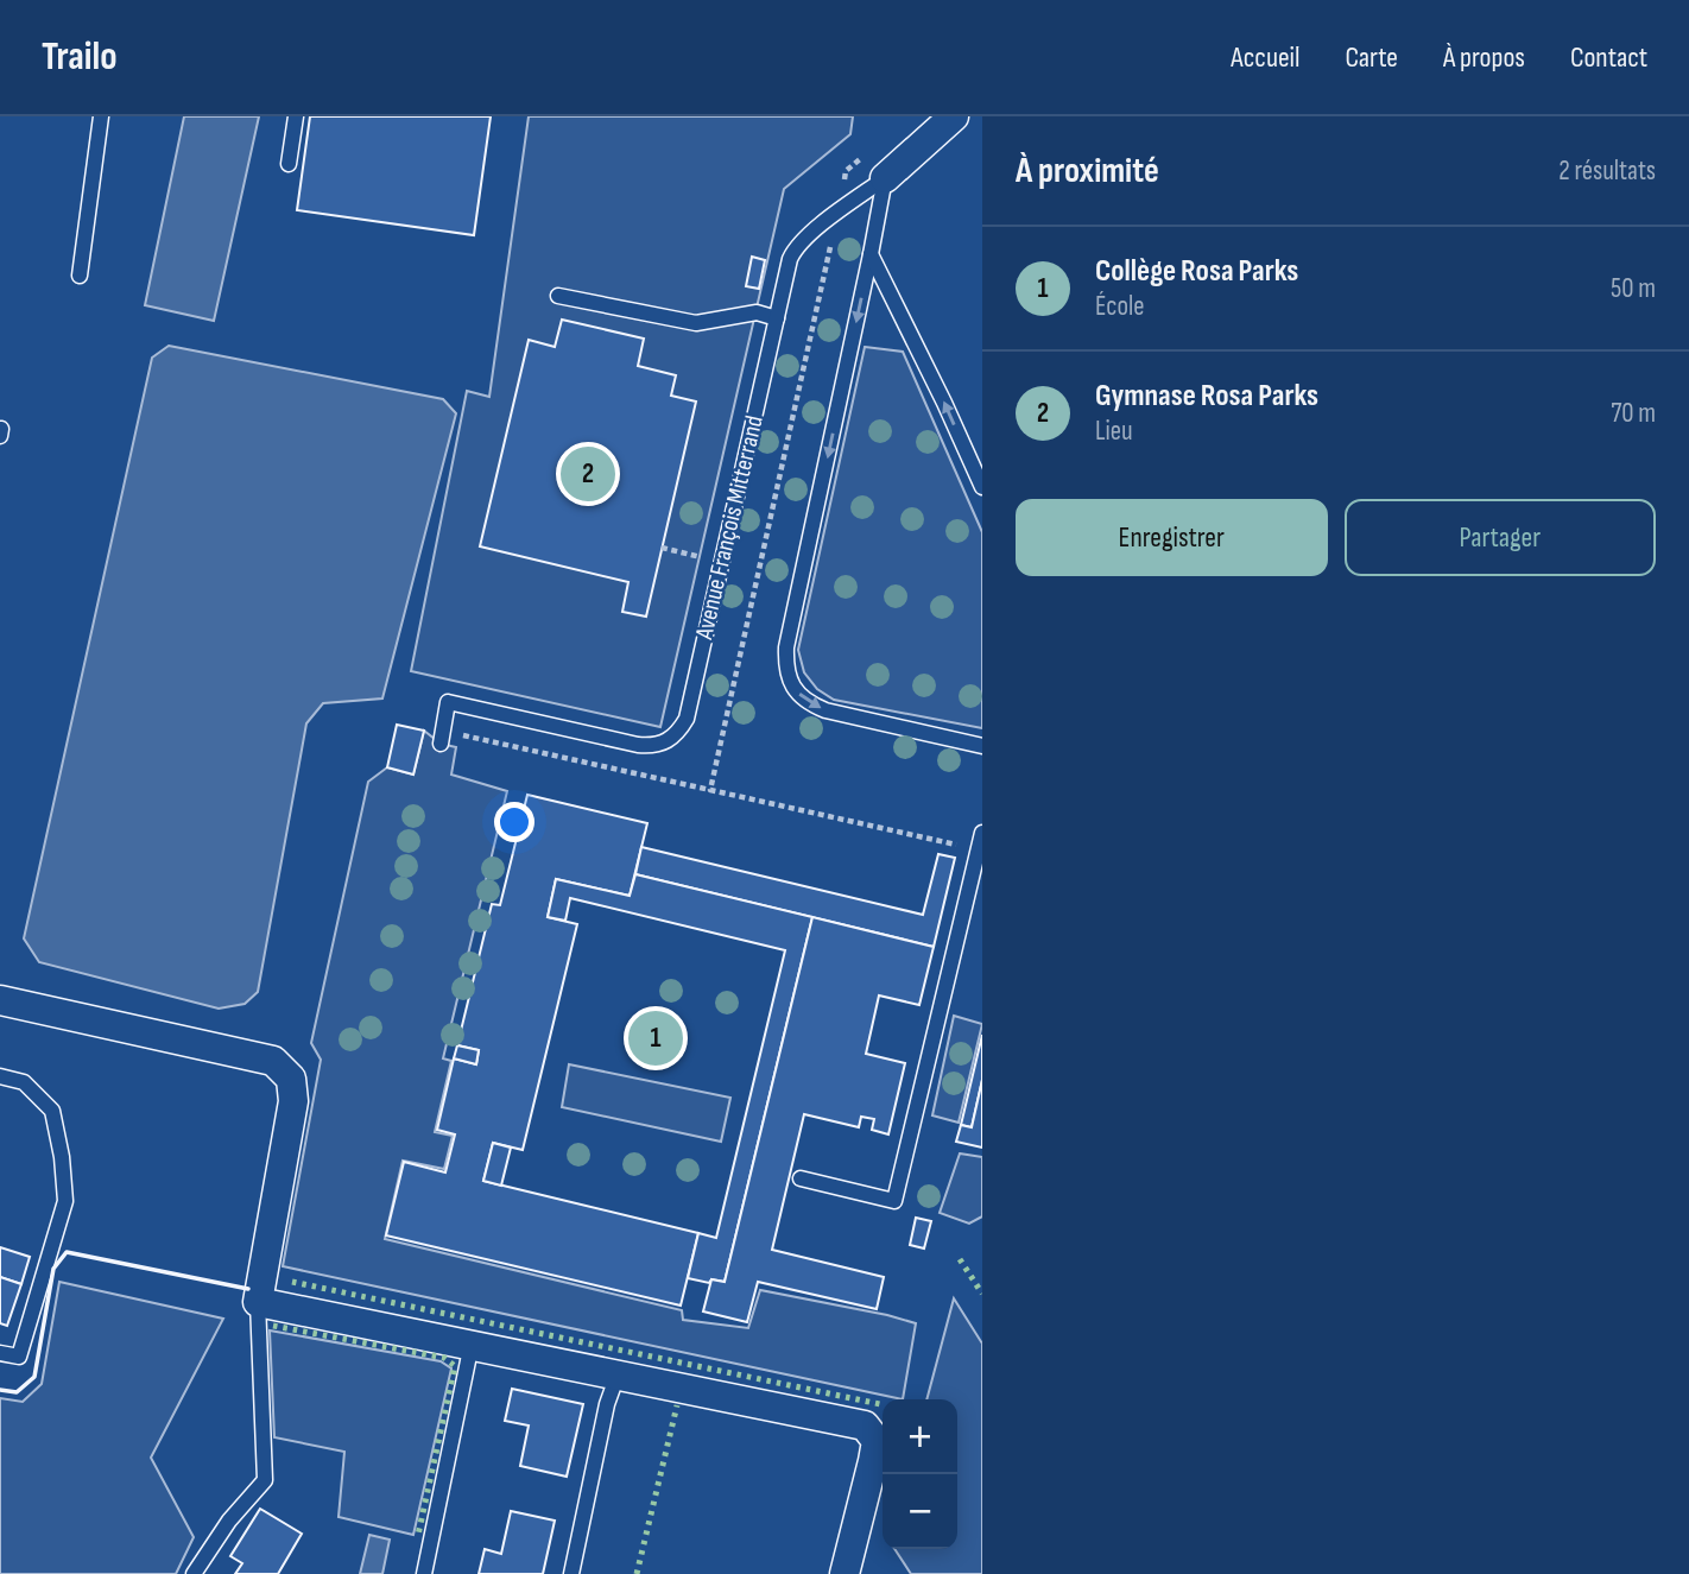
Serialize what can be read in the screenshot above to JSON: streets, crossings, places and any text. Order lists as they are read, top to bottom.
{
  "streets": {
    "street": ["Avenue François Mitterrand"]
  },
  "page": {
    "header": "Trailo",
    "nav": [
      "Accueil",
      "Carte",
      "À propos",
      "Contact"
    ],
    "heading": ["À proximité", "2 résultats"],
    "list": [
      {
        "mark": "1",
        "name": "Collège Rosa Parks",
        "note": "École",
        "value": "50 m"
      },
      {
        "mark": "2",
        "name": "Gymnase Rosa Parks",
        "note": "Lieu",
        "value": "70 m"
      }
    ],
    "pins": ["2", "1"],
    "buttons": ["Enregistrer", "Partager"],
    "map_buttons": ["+", "−"]
  }
}
